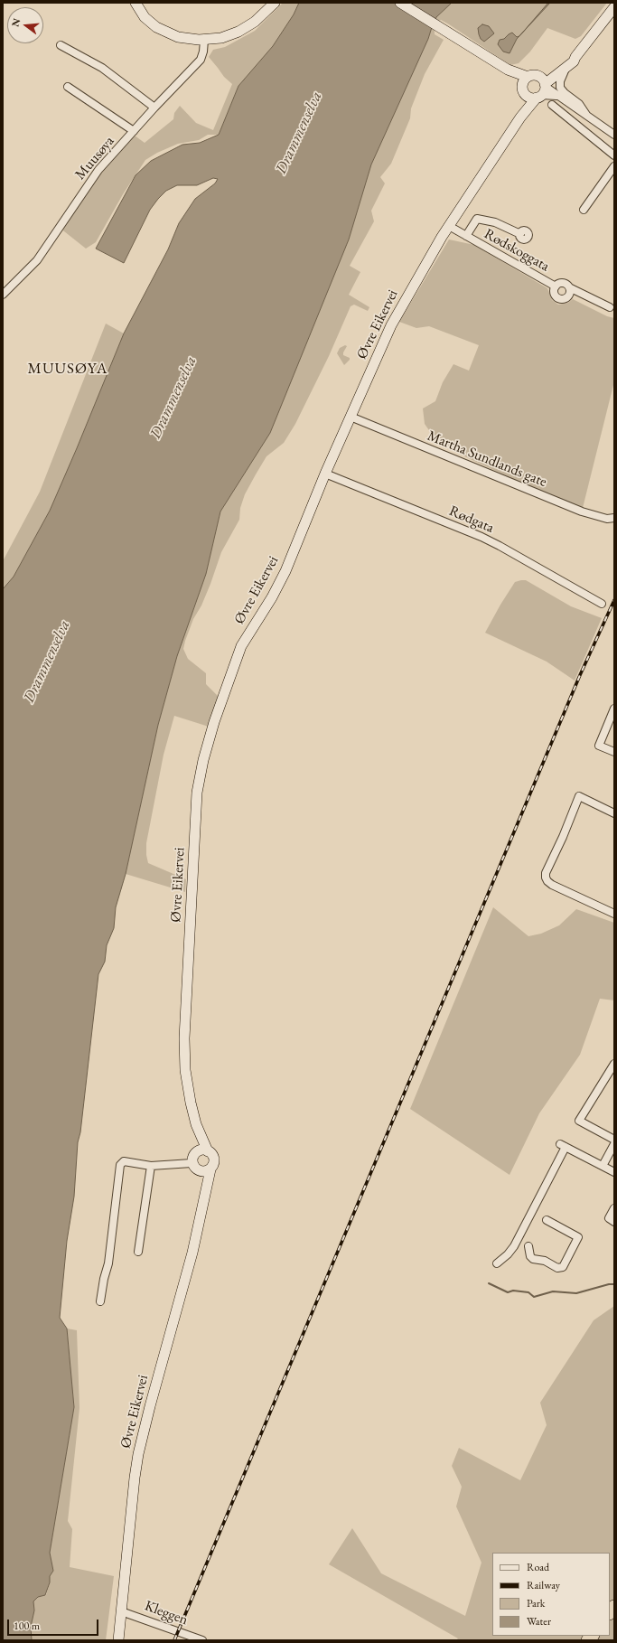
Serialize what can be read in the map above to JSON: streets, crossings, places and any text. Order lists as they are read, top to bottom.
{
  "streets": {
    "main road": ["Øvre Eikervei"],
    "street": [
      "Muusøya",
      "Rødskoggata",
      "Martha Sundlands gate",
      "Rødgata",
      "Kleggen"
    ]
  },
  "crossings": [
    ["Rødskoggata", "Øvre Eikervei"],
    ["Øvre Eikervei", "Martha Sundlands gate"],
    ["Øvre Eikervei", "Rødgata"],
    ["Øvre Eikervei", "Kleggen"]
  ],
  "districts": ["MUUSØYA"],
  "water": ["Drammenselva"],
  "legend": [
    "Road",
    "Railway",
    "Park",
    "Water"
  ],
  "scale_bar": "100 m",
  "north": "left"
}
